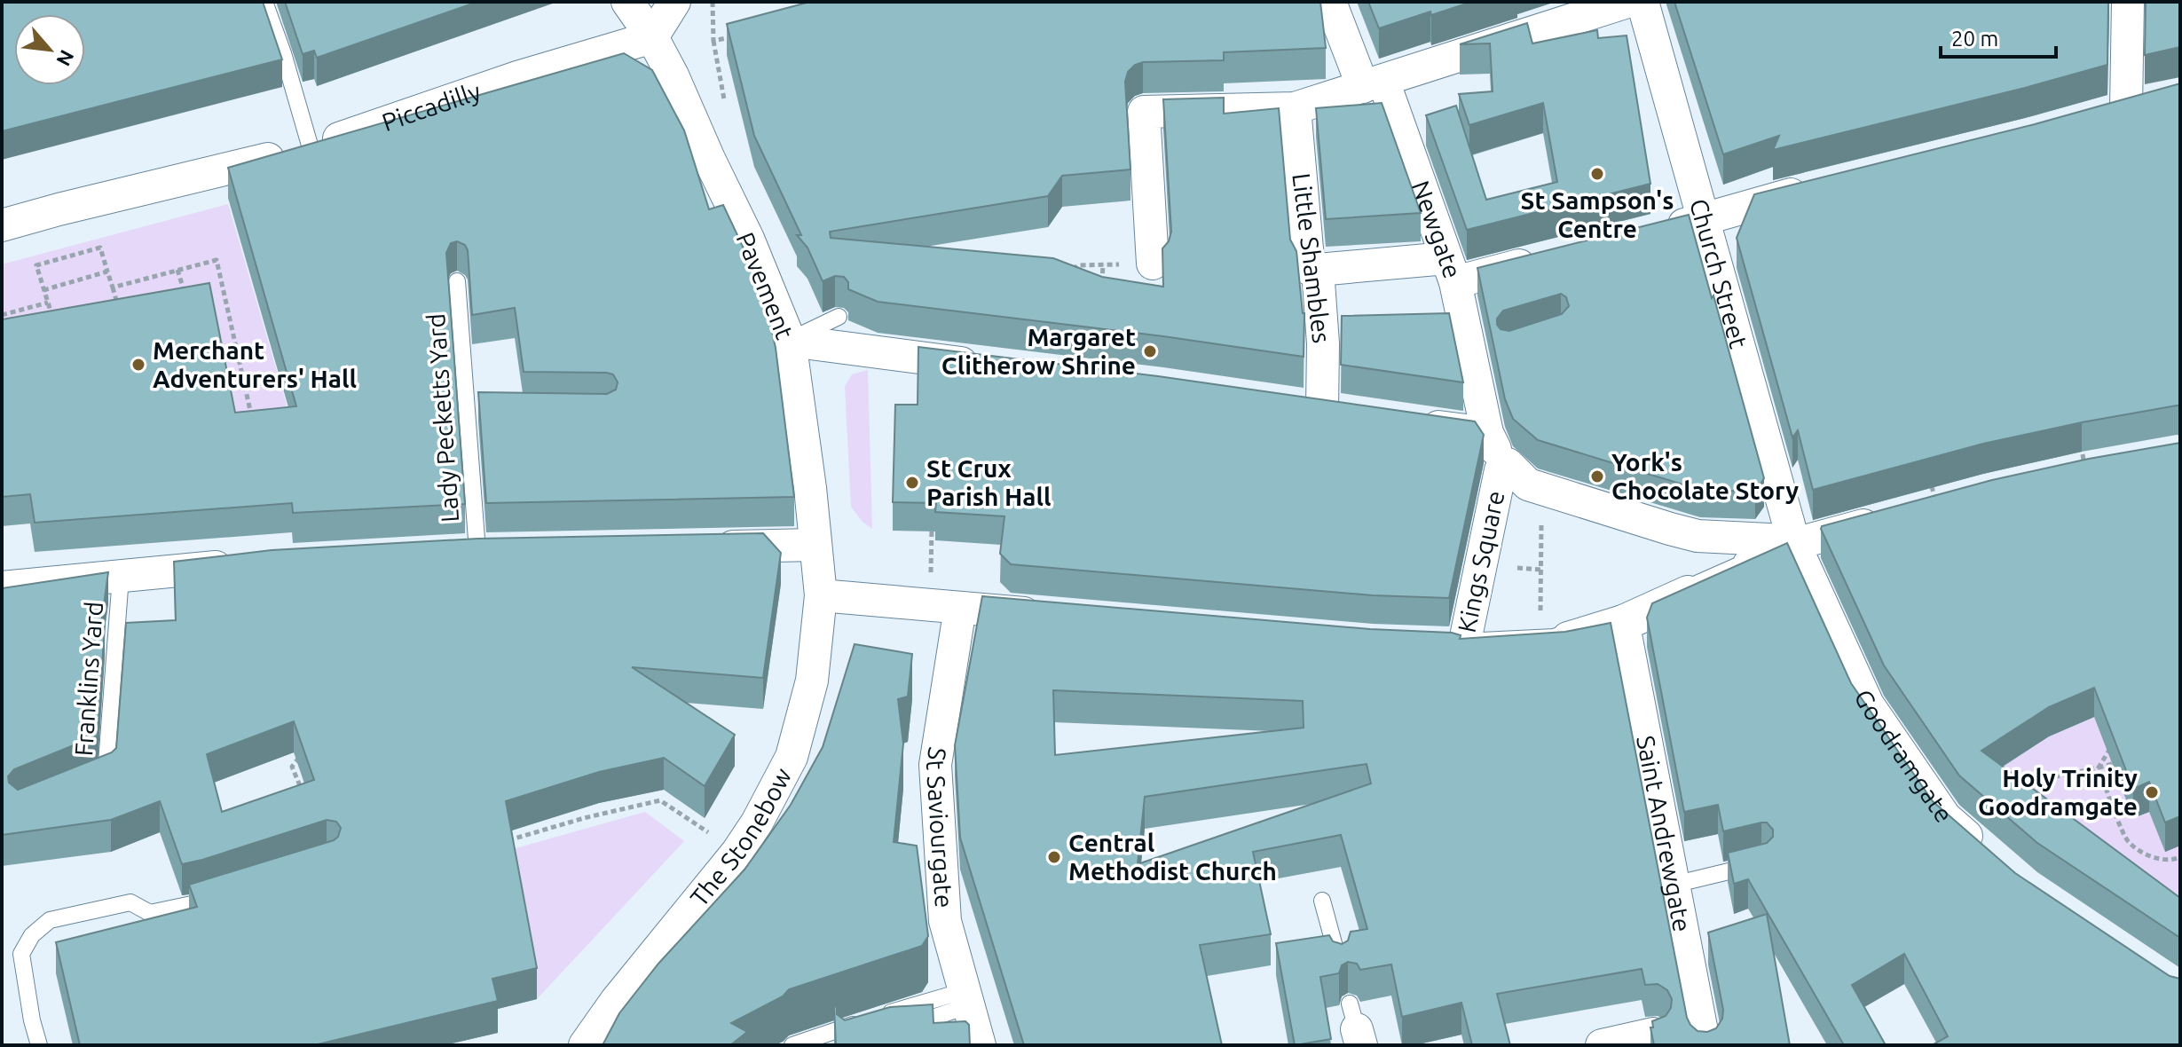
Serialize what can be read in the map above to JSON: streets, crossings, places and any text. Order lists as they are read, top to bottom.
{
  "streets": {
    "street": [
      "Piccadilly",
      "Newgate",
      "Little Shambles",
      "Church Street",
      "Pavement",
      "Kings Square",
      "Goodramgate",
      "St Saviourgate",
      "Saint Andrewgate",
      "The Stonebow"
    ],
    "lane": ["Lady Pecketts Yard", "Franklins Yard"]
  },
  "crossings": [
    ["Piccadilly", "Pavement"],
    ["Newgate", "Kings Square"],
    ["Church Street", "Kings Square"],
    ["Church Street", "Goodramgate"],
    ["Pavement", "The Stonebow"],
    ["Kings Square", "Goodramgate"],
    ["Kings Square", "Saint Andrewgate"]
  ],
  "places": [
    "St Sampson's Centre",
    "Margaret Clitherow Shrine",
    "Merchant Adventurers' Hall",
    "York's Chocolate Story",
    "St Crux Parish Hall",
    "Holy Trinity Goodramgate",
    "Central Methodist Church"
  ],
  "scale_bar": "20 m",
  "north": "bottom right"
}
